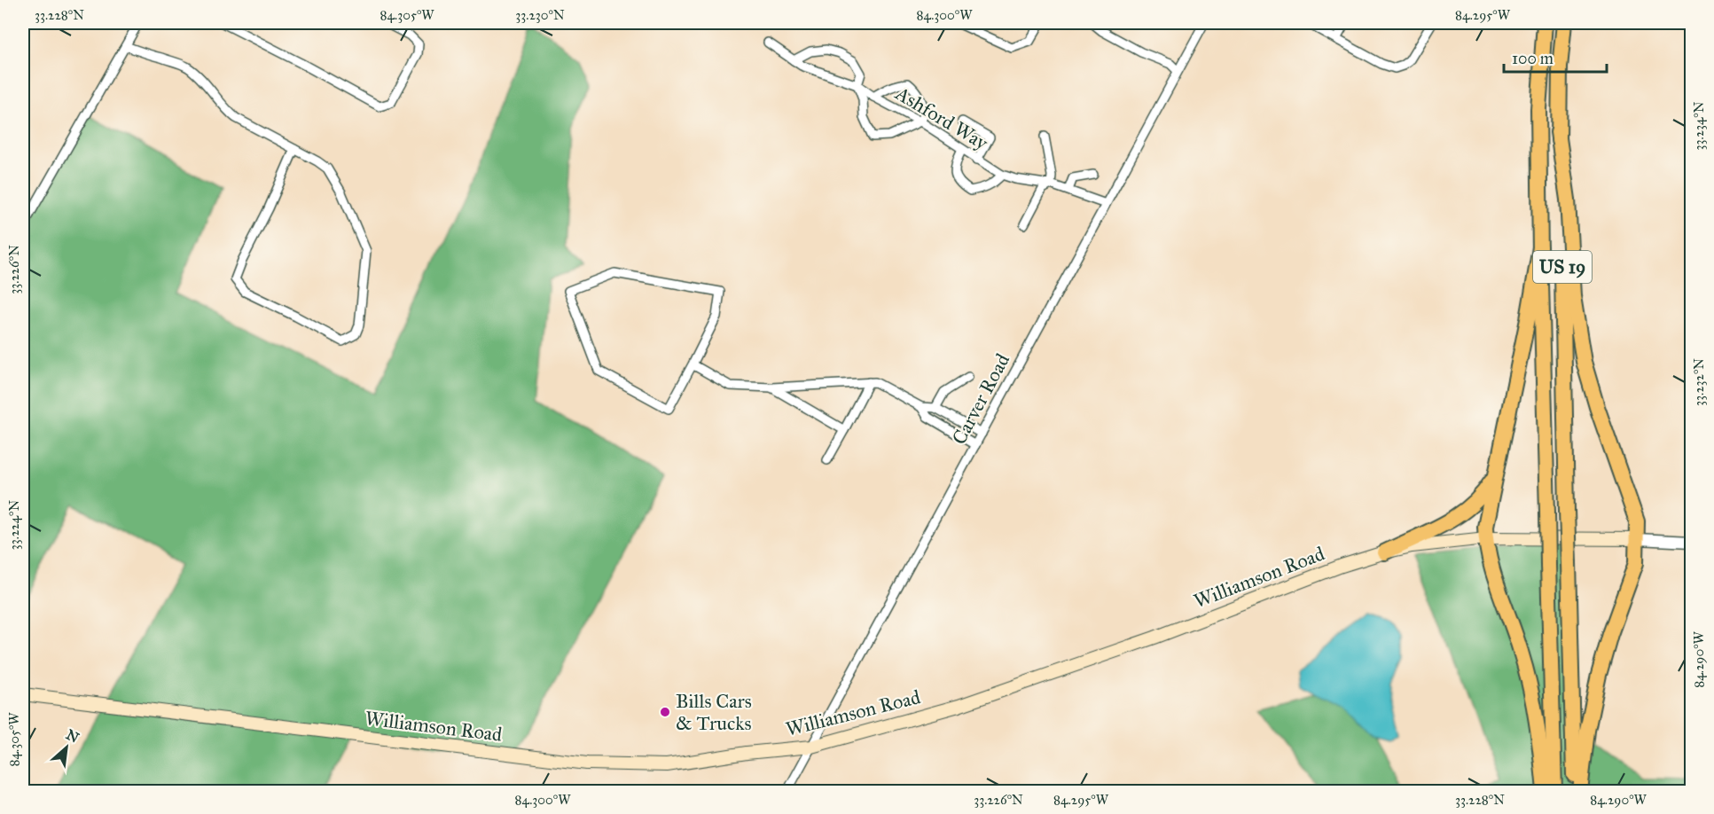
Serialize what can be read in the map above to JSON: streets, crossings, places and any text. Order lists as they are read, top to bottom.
{
  "streets": {
    "highway": ["US 19"],
    "main road": ["Williamson Road"],
    "street": ["Ashford Way", "Carver Road"]
  },
  "crossings": [
    ["Ashford Way", "Carver Road"],
    ["Carver Road", "Williamson Road"]
  ],
  "places": ["Bills Cars & Trucks"],
  "scale_bar": "100 m",
  "north": "top right",
  "coordinates": [
    "33.228°N",
    "84.305°W",
    "33.230°N",
    "84.300°W",
    "84.295°W",
    "33.234°N",
    "33.226°N",
    "33.232°N",
    "33.224°N",
    "84.290°W"
  ]
}
